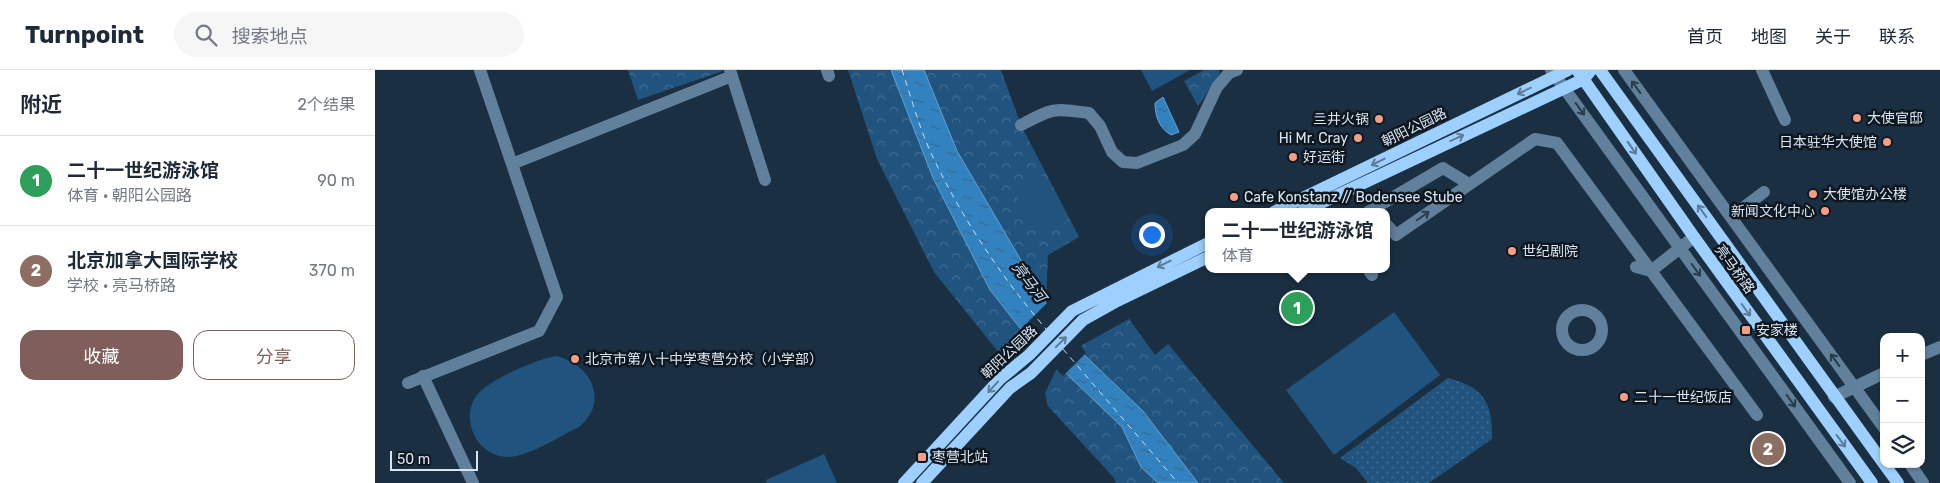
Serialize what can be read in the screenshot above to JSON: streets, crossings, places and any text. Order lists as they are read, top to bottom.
{
  "streets": {
    "main road": ["朝阳公园路", "亮马桥路"]
  },
  "crossings": [
    ["朝阳公园路", "亮马桥路"]
  ],
  "water": ["亮马河"],
  "places": {
    "other": [
      "大使官邸",
      "亖井火锅",
      "Hi Mr. Cray",
      "日本驻华大使馆",
      "好运街",
      "大使馆办公楼",
      "Cafe Konstanz // Bodensee Stube",
      "新闻文化中心",
      "世纪剧院",
      "北京市第八十中学枣营分校（小学部）",
      "二十一世纪饭店"
    ],
    "transit": ["安家楼", "枣营北站"]
  },
  "scale_bar": "50 m",
  "page": {
    "header": "Turnpoint",
    "search": "搜索地点",
    "nav": [
      "首页",
      "地图",
      "关于",
      "联系"
    ],
    "heading": ["附近", "2个结果"],
    "list": [
      {
        "mark": "1",
        "name": "二十一世纪游泳馆",
        "note": "体育 · 朝阳公园路",
        "value": "90 m"
      },
      {
        "mark": "2",
        "name": "北京加拿大国际学校",
        "note": "学校 · 亮马桥路",
        "value": "370 m"
      }
    ],
    "popup": ["二十一世纪游泳馆", "体育"],
    "pins": ["1", "2"],
    "buttons": ["收藏", "分享"],
    "map_buttons": ["+", "−"],
    "scale": "50 m"
  }
}
